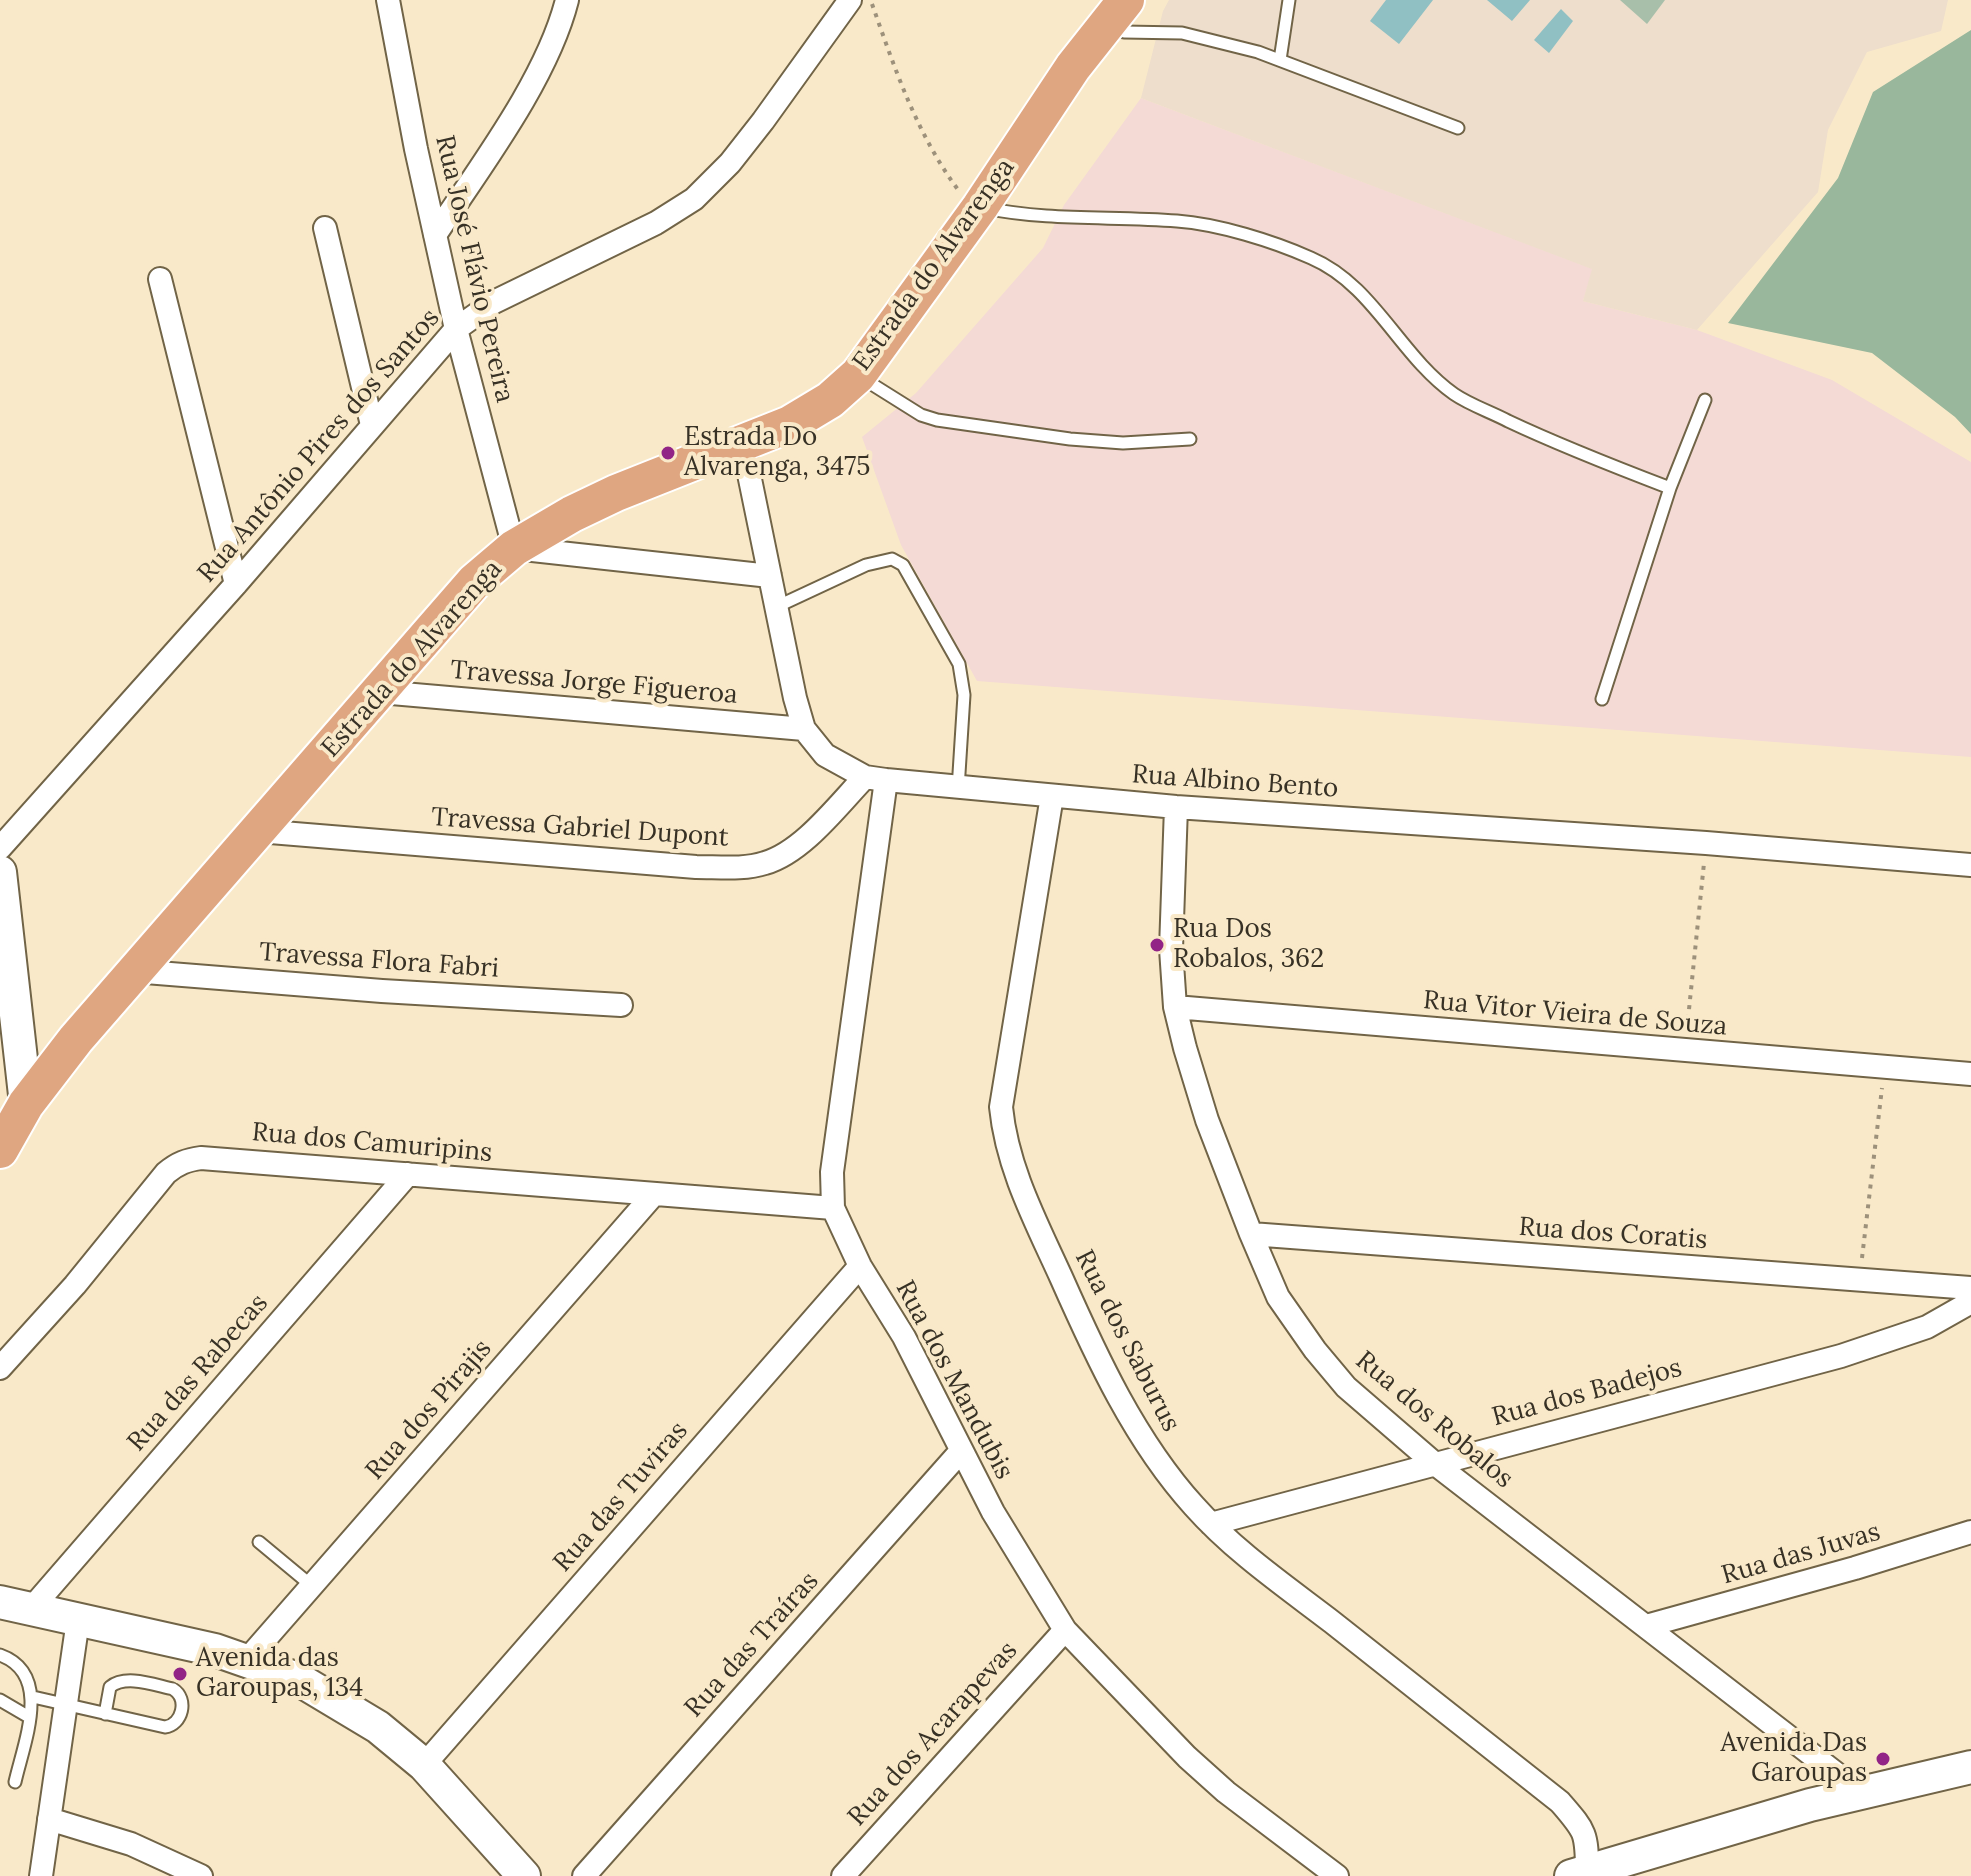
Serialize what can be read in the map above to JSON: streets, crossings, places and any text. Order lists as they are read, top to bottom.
{
  "streets": {
    "main road": ["Estrada do Alvarenga"],
    "street": [
      "Rua José Flávio Pereira",
      "Rua Antônio Pires dos Santos",
      "Travessa Jorge Figueroa",
      "Rua Albino Bento",
      "Travessa Gabriel Dupont",
      "Travessa Flora Fabri",
      "Rua Vitor Vieira de Souza",
      "Rua dos Camuripins",
      "Rua dos Coratis",
      "Rua dos Saburus",
      "Rua das Rabecas",
      "Rua dos Mandubis",
      "Rua dos Badejos",
      "Rua dos Pirajis",
      "Rua dos Robalos",
      "Rua das Tuviras",
      "Rua das Juvas",
      "Rua das Traíras",
      "Rua dos Acarapevas"
    ]
  },
  "crossings": [
    ["Estrada do Alvarenga", "Rua José Flávio Pereira"],
    ["Estrada do Alvarenga", "Travessa Jorge Figueroa"],
    ["Estrada do Alvarenga", "Rua Albino Bento"],
    ["Estrada do Alvarenga", "Travessa Gabriel Dupont"],
    ["Estrada do Alvarenga", "Travessa Flora Fabri"],
    ["Rua José Flávio Pereira", "Rua Antônio Pires dos Santos"],
    ["Travessa Jorge Figueroa", "Rua Albino Bento"],
    ["Rua Albino Bento", "Travessa Gabriel Dupont"],
    ["Rua Albino Bento", "Rua dos Saburus"],
    ["Rua Albino Bento", "Rua dos Mandubis"],
    ["Rua Albino Bento", "Rua dos Robalos"],
    ["Travessa Gabriel Dupont", "Rua dos Mandubis"],
    ["Rua Vitor Vieira de Souza", "Rua dos Robalos"],
    ["Rua dos Camuripins", "Rua das Rabecas"],
    ["Rua dos Camuripins", "Rua dos Mandubis"],
    ["Rua dos Camuripins", "Rua dos Pirajis"],
    ["Rua dos Coratis", "Rua dos Robalos"],
    ["Rua dos Saburus", "Rua dos Badejos"],
    ["Rua dos Mandubis", "Rua das Tuviras"],
    ["Rua dos Mandubis", "Rua das Traíras"],
    ["Rua dos Mandubis", "Rua dos Acarapevas"],
    ["Rua dos Badejos", "Rua dos Robalos"],
    ["Rua dos Robalos", "Rua das Juvas"]
  ],
  "places": [
    "Estrada Do Alvarenga, 3475",
    "Rua Dos Robalos, 362",
    "Avenida das Garoupas, 134",
    "Avenida Das Garoupas"
  ]
}
